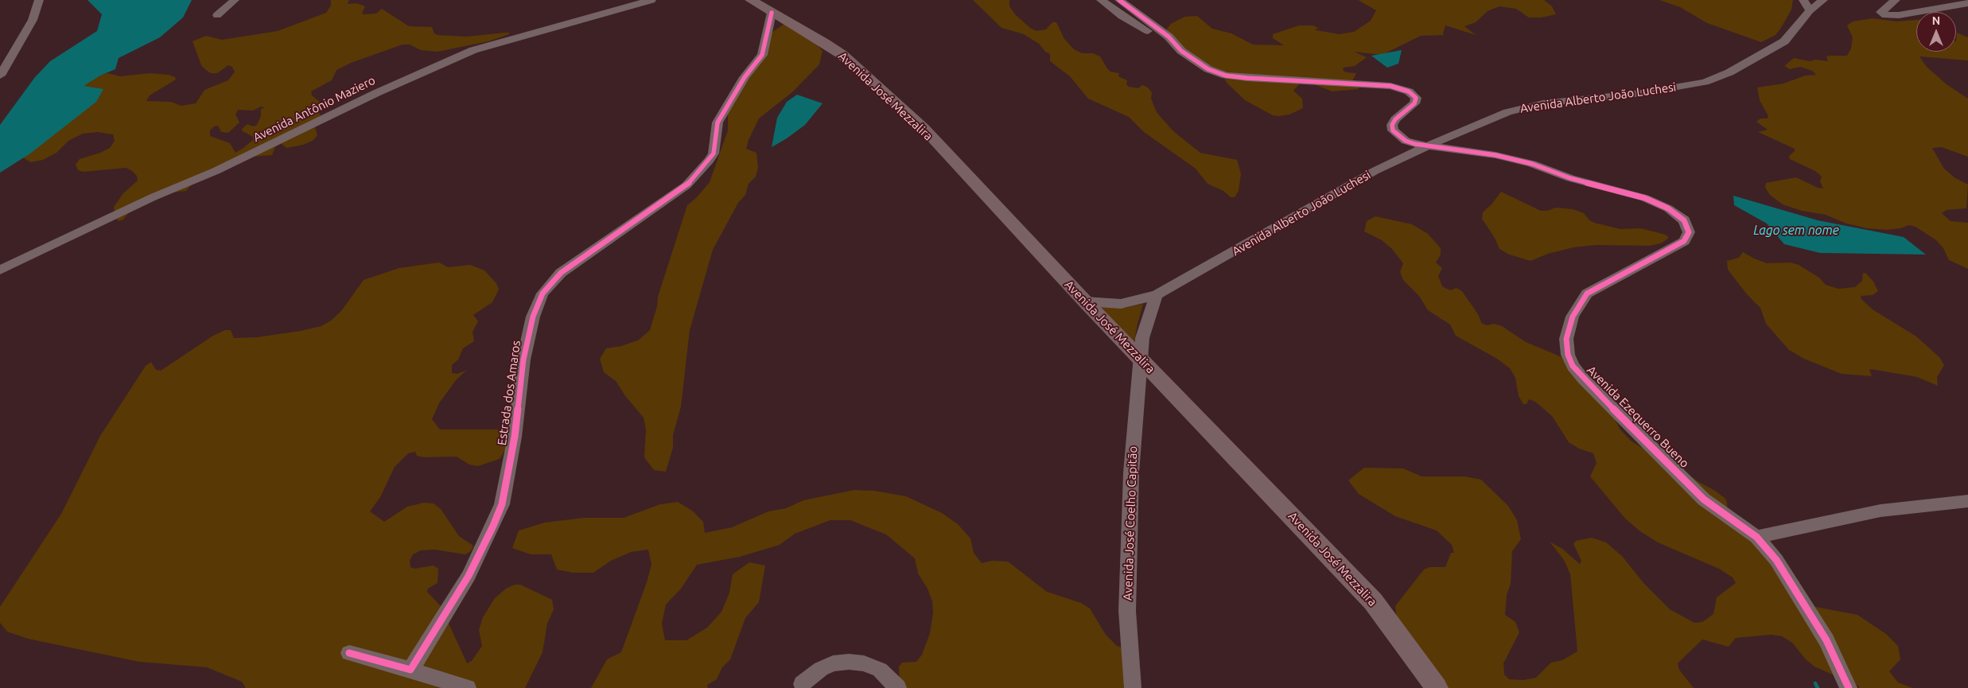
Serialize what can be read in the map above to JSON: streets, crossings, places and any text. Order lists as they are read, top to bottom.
{
  "streets": {
    "main road": ["Avenida José Mezzalira"],
    "street": [
      "Avenida Alberto João Luchesi",
      "Avenida Antônio Maziero",
      "Estrada dos Amaros",
      "Avenida Ezequerro Bueno",
      "Avenida José Coelho Capitão"
    ]
  },
  "crossings": [
    ["Avenida José Mezzalira", "Avenida Alberto João Luchesi"],
    ["Avenida José Mezzalira", "Estrada dos Amaros"],
    ["Avenida José Mezzalira", "Avenida José Coelho Capitão"],
    ["Avenida Alberto João Luchesi", "Avenida Ezequerro Bueno"],
    ["Avenida Alberto João Luchesi", "Avenida José Coelho Capitão"]
  ],
  "water": ["Lago sem nome"],
  "north": "top"
}
